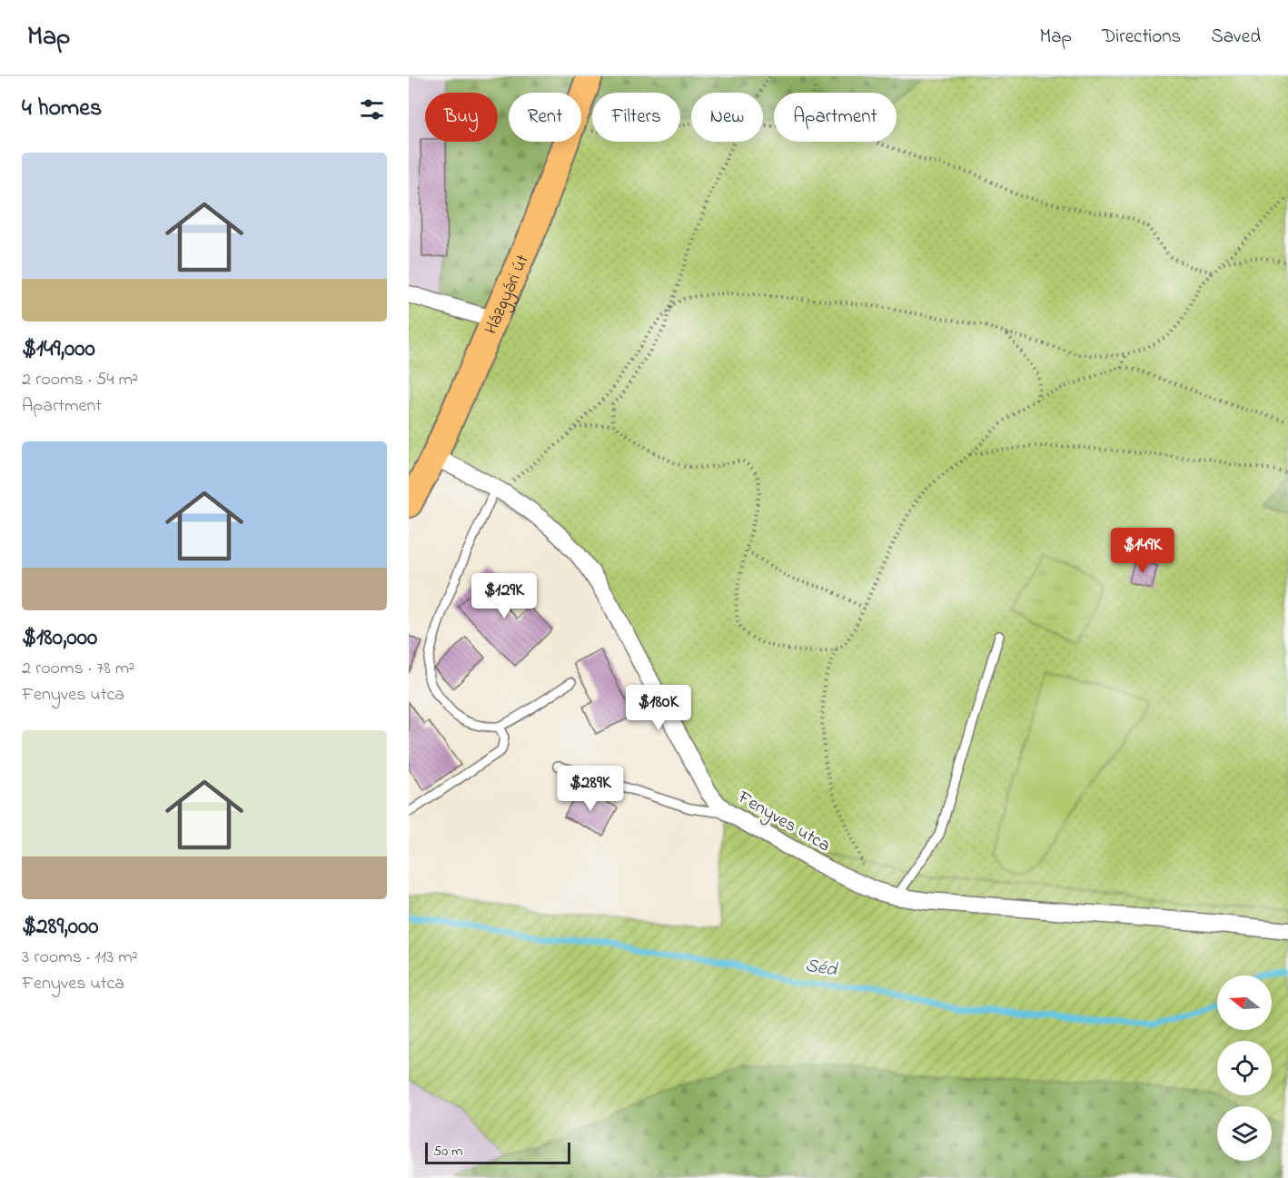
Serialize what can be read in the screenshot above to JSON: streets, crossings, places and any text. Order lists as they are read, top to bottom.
{
  "streets": {
    "main road": ["Házgyári út"],
    "street": ["Fenyves utca"]
  },
  "crossings": [
    ["Házgyári út", "Fenyves utca"]
  ],
  "water": ["Séd"],
  "scale_bar": "50 m",
  "north": "left",
  "page": {
    "header": "Map",
    "nav": ["Map", "Directions", "Saved"],
    "heading": "4 homes",
    "chip": [
      "Buy",
      "Rent",
      "Filters",
      "New",
      "Apartment"
    ],
    "list": [
      {
        "name": "$149,000",
        "note": "2 rooms · 54 m² · Apartment"
      },
      {
        "name": "$180,000",
        "note": "2 rooms · 78 m² · Fenyves utca"
      },
      {
        "name": "$289,000",
        "note": "3 rooms · 113 m² · Fenyves utca"
      }
    ],
    "price": [
      "$149K",
      "$129K",
      "$180K",
      "$289K"
    ],
    "scale": "50 m"
  }
}
